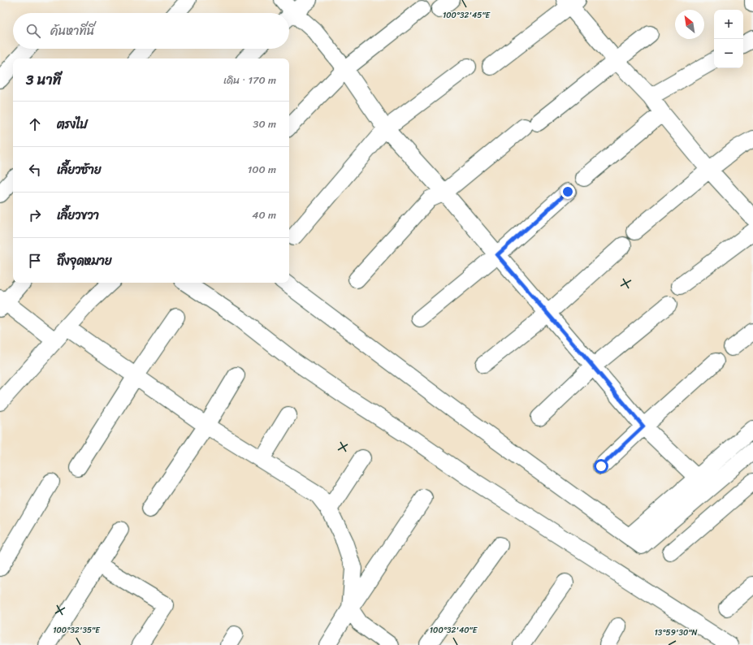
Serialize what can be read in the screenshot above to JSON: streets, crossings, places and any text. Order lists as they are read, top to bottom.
{
  "north": "top left",
  "page": {
    "map_buttons": ["+", "−"],
    "search": "ค้นหาที่นี่",
    "heading": ["3 นาที", "เดิน · 170 m"],
    "list": [
      ["ตรงไป", "30 m"],
      ["เลี้ยวซ้าย", "100 m"],
      ["เลี้ยวขวา", "40 m"],
      "ถึงจุดหมาย"
    ]
  },
  "coordinates": [
    "100°32'45\"E",
    "100°32'35\"E",
    "100°32'40\"E",
    "13°59'30\"N"
  ]
}
